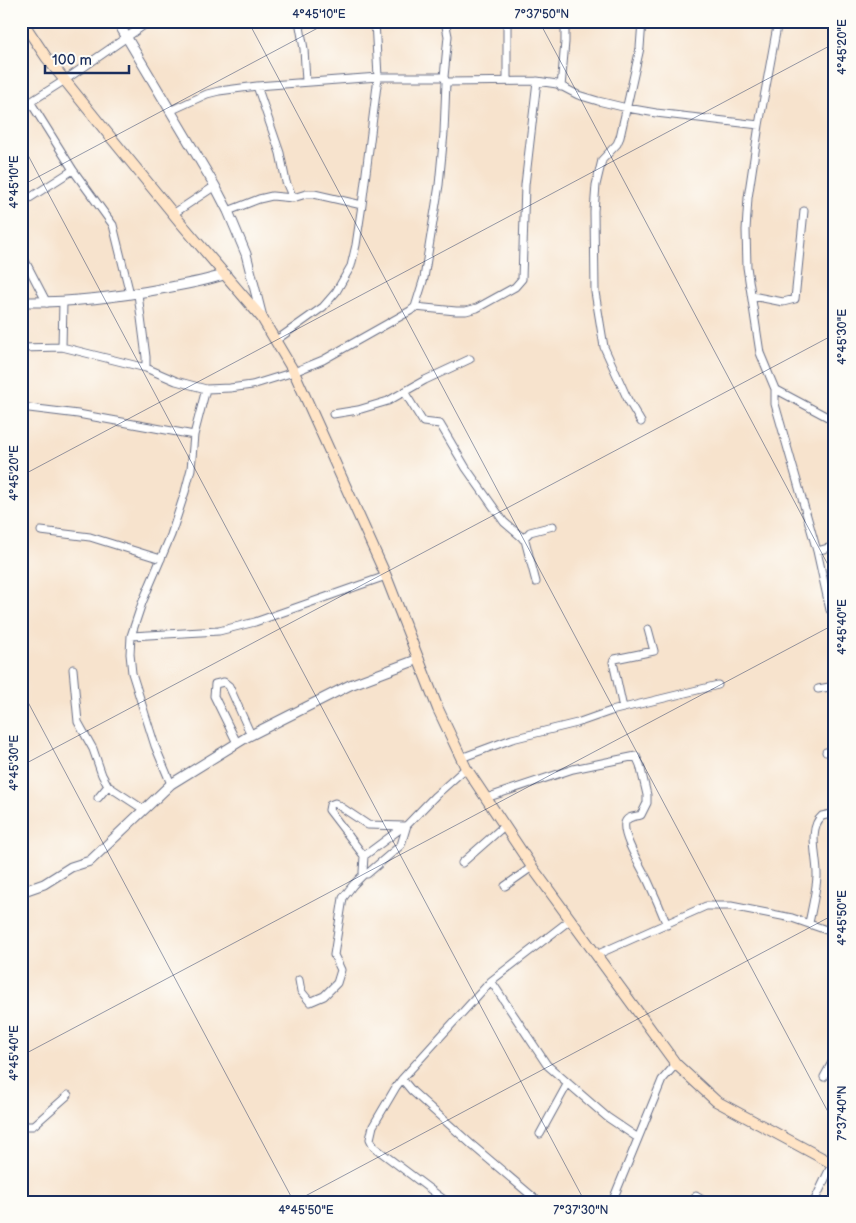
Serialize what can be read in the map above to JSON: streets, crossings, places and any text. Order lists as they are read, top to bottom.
{
  "scale_bar": "100 m",
  "coordinates": [
    "4°45'10\"E",
    "7°37'50\"N",
    "4°45'20\"E",
    "4°45'30\"E",
    "4°45'40\"E",
    "4°45'50\"E",
    "7°37'40\"N",
    "7°37'30\"N"
  ]
}
